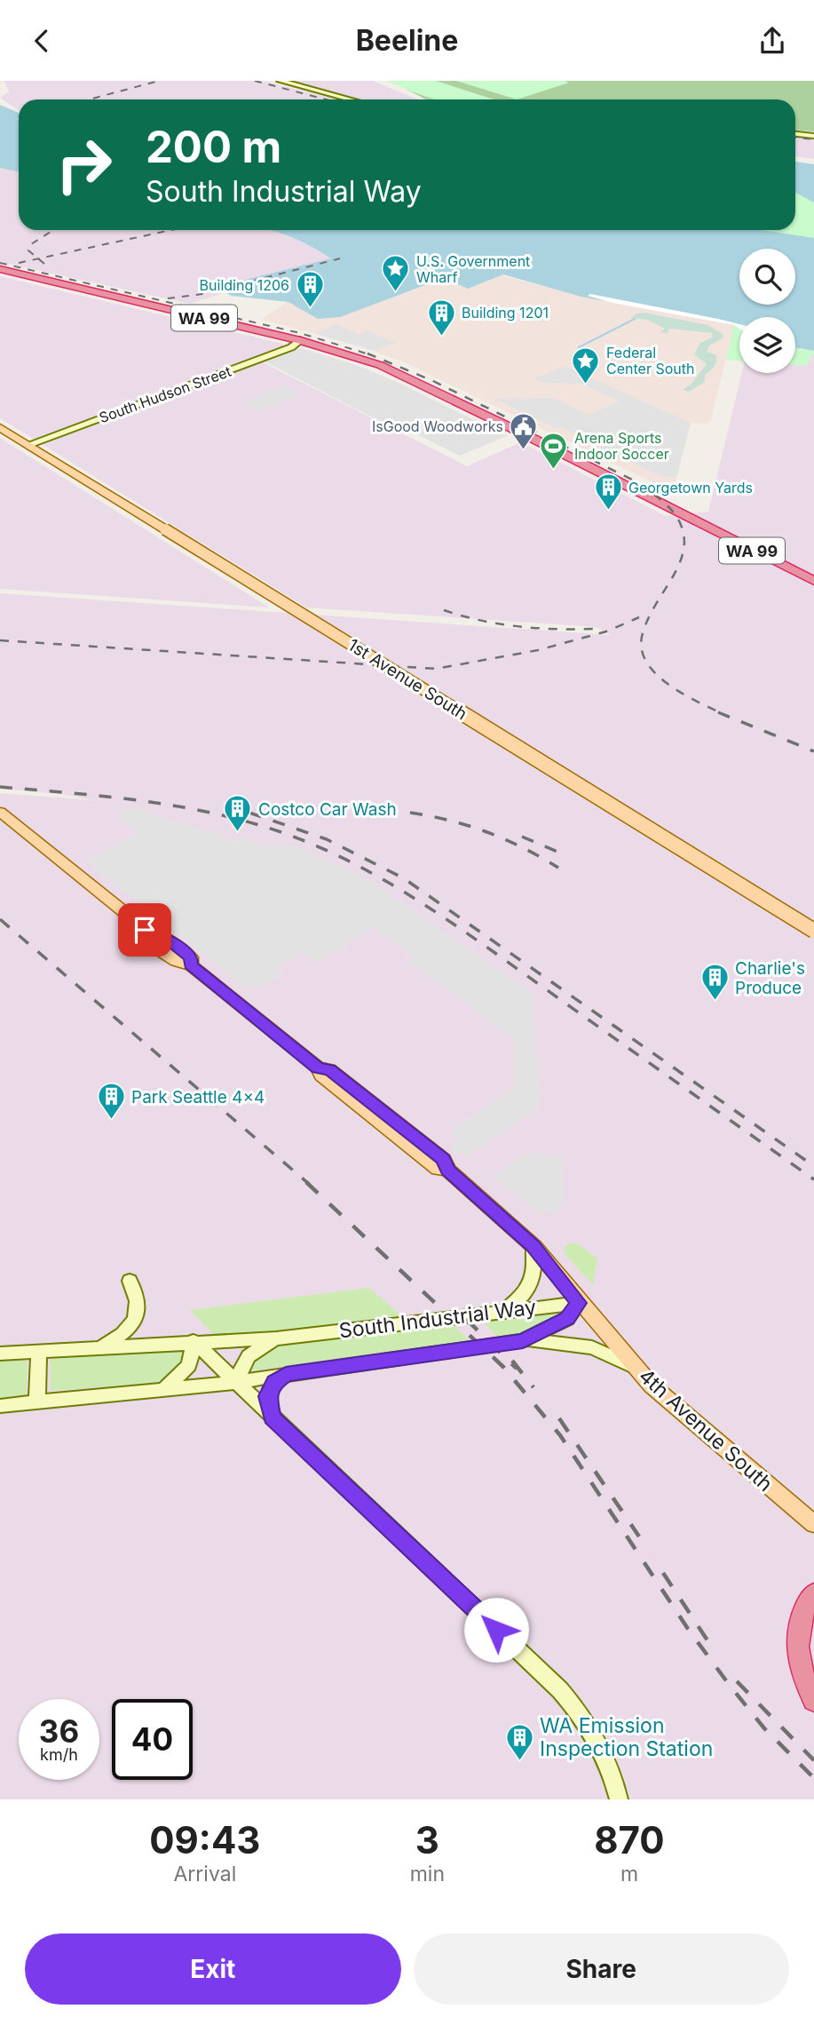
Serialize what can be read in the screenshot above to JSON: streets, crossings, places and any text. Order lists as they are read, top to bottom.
{
  "streets": {
    "highway": ["WA 99"],
    "main road": ["1st Avenue South", "4th Avenue South"],
    "street": ["South Hudson Street", "South Industrial Way"]
  },
  "crossings": [
    ["WA 99", "South Hudson Street"],
    ["South Hudson Street", "1st Avenue South"],
    ["South Industrial Way", "4th Avenue South"]
  ],
  "places": {
    "place": ["U.S. Government Wharf", "Federal Center South"],
    "building": [
      "Building 1206",
      "Building 1201",
      "Georgetown Yards",
      "Costco Car Wash",
      "Charlie's Produce",
      "Park Seattle 4x4",
      "WA Emission Inspection Station"
    ],
    "public building": ["IsGood Woodworks"],
    "sports": ["Arena Sports Indoor Soccer"]
  },
  "page": {
    "header": "Beeline",
    "turn": ["200 m", "South Industrial Way"],
    "speed": "36 km/h",
    "limit": "40",
    "eta": [
      "09:43",
      "Arrival",
      "3",
      "min",
      "870",
      "m"
    ],
    "buttons": ["Exit", "Share"]
  }
}
